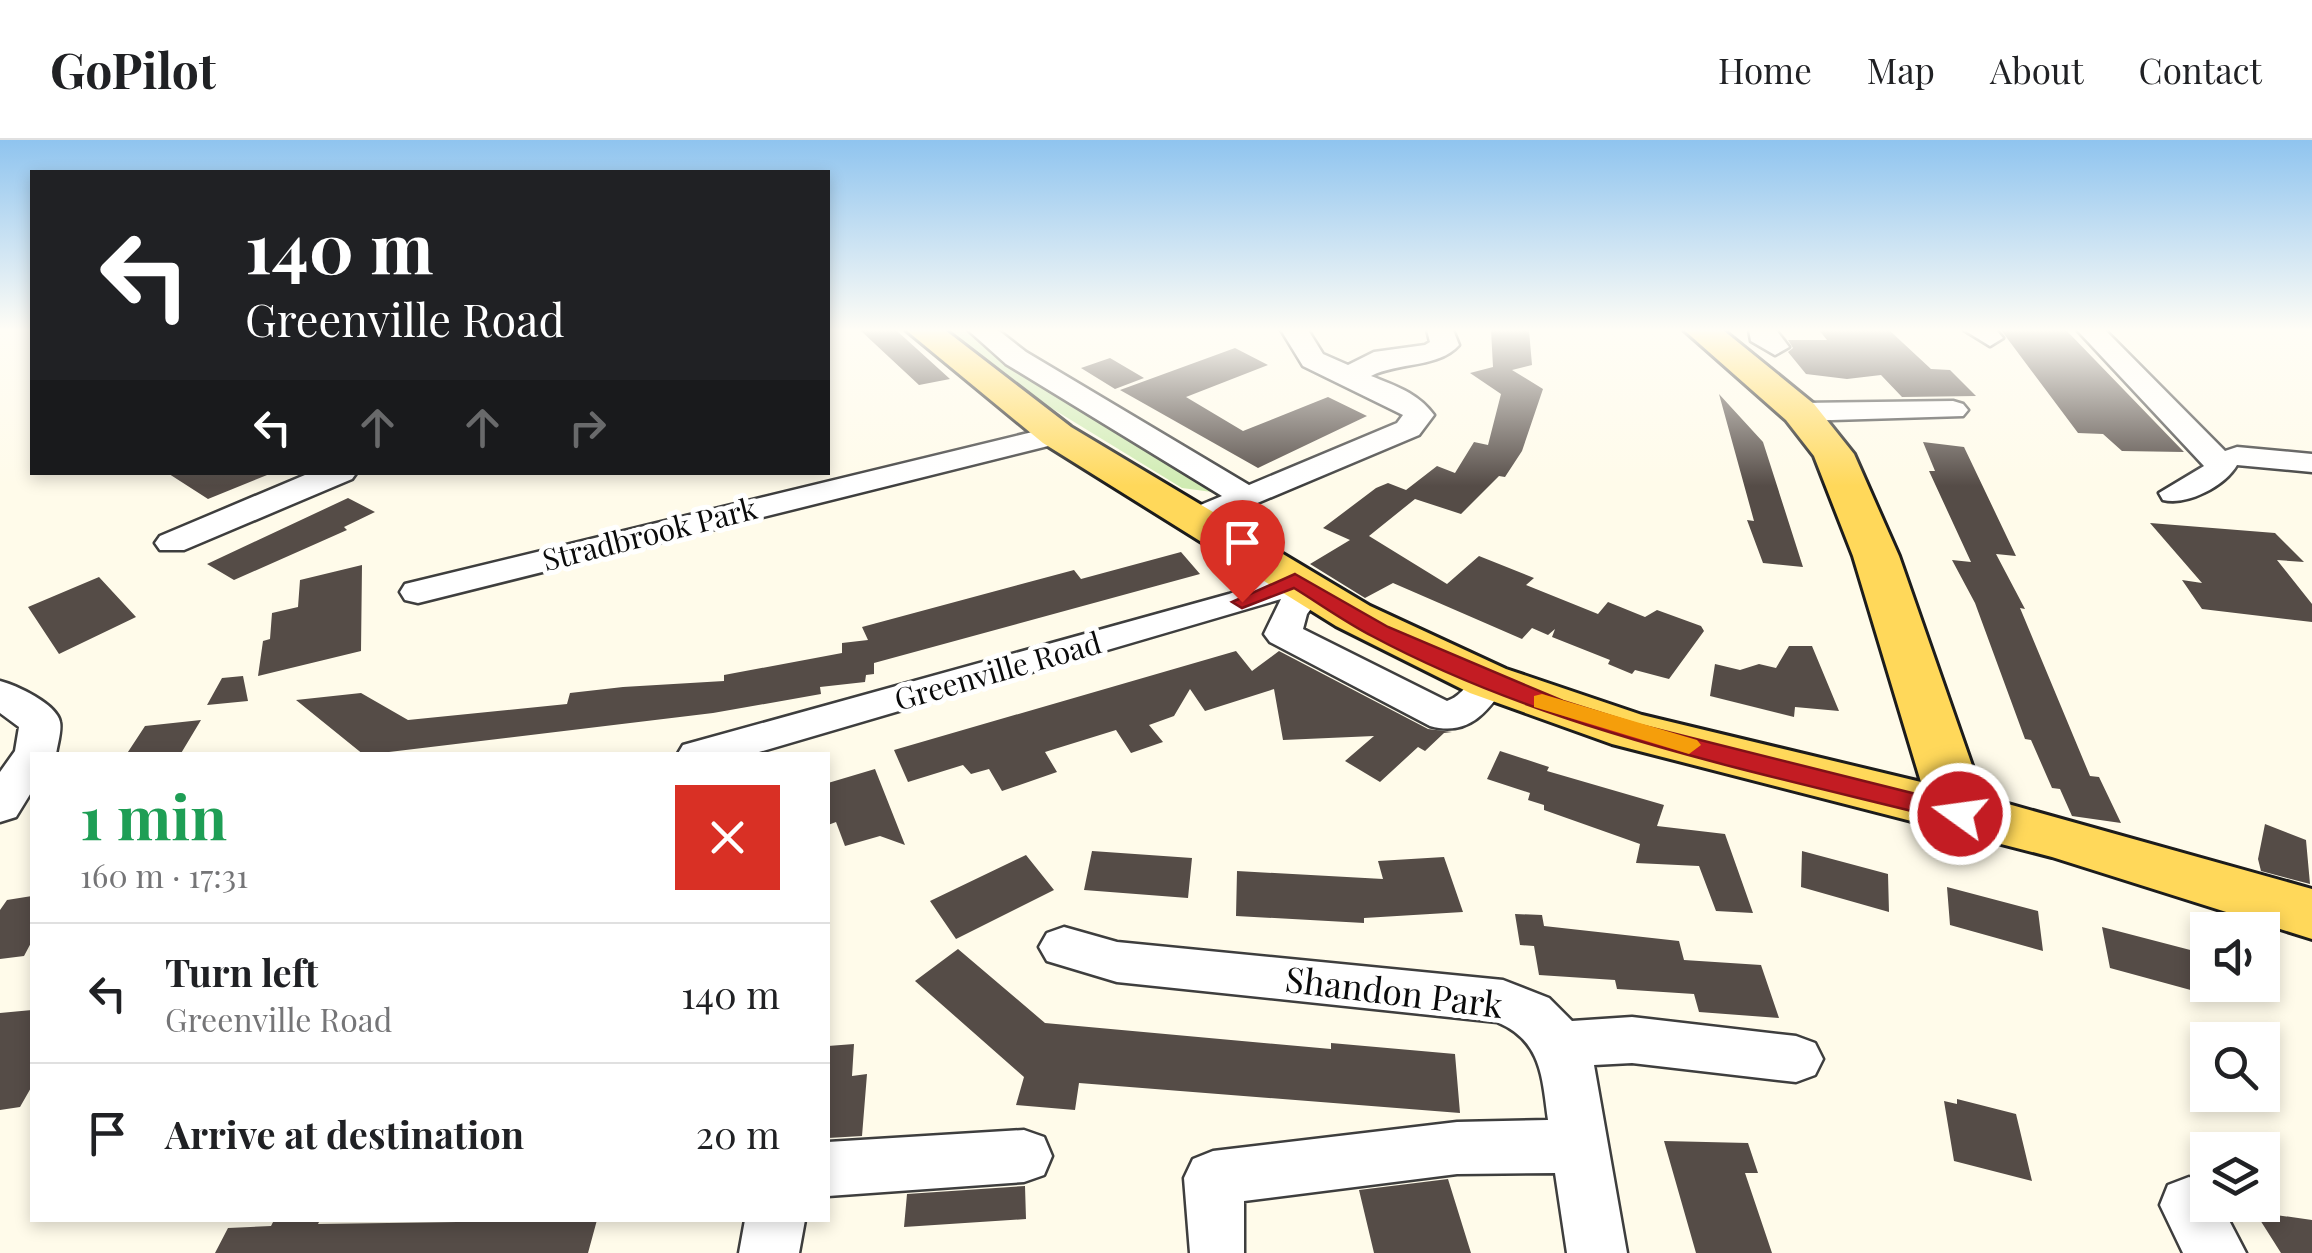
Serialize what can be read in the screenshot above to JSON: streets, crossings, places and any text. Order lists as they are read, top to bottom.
{
  "streets": {
    "street": ["Stradbrook Park", "Greenville Road", "Shandon Park"]
  },
  "page": {
    "header": "GoPilot",
    "nav": [
      "Home",
      "Map",
      "About",
      "Contact"
    ],
    "turn": ["140 m", "Greenville Road"],
    "heading": ["1 min", "160 m · 17:31"],
    "list": [
      {
        "name": "Turn left",
        "note": "Greenville Road",
        "value": "140 m"
      },
      {
        "name": "Arrive at destination",
        "value": "20 m"
      }
    ]
  }
}
